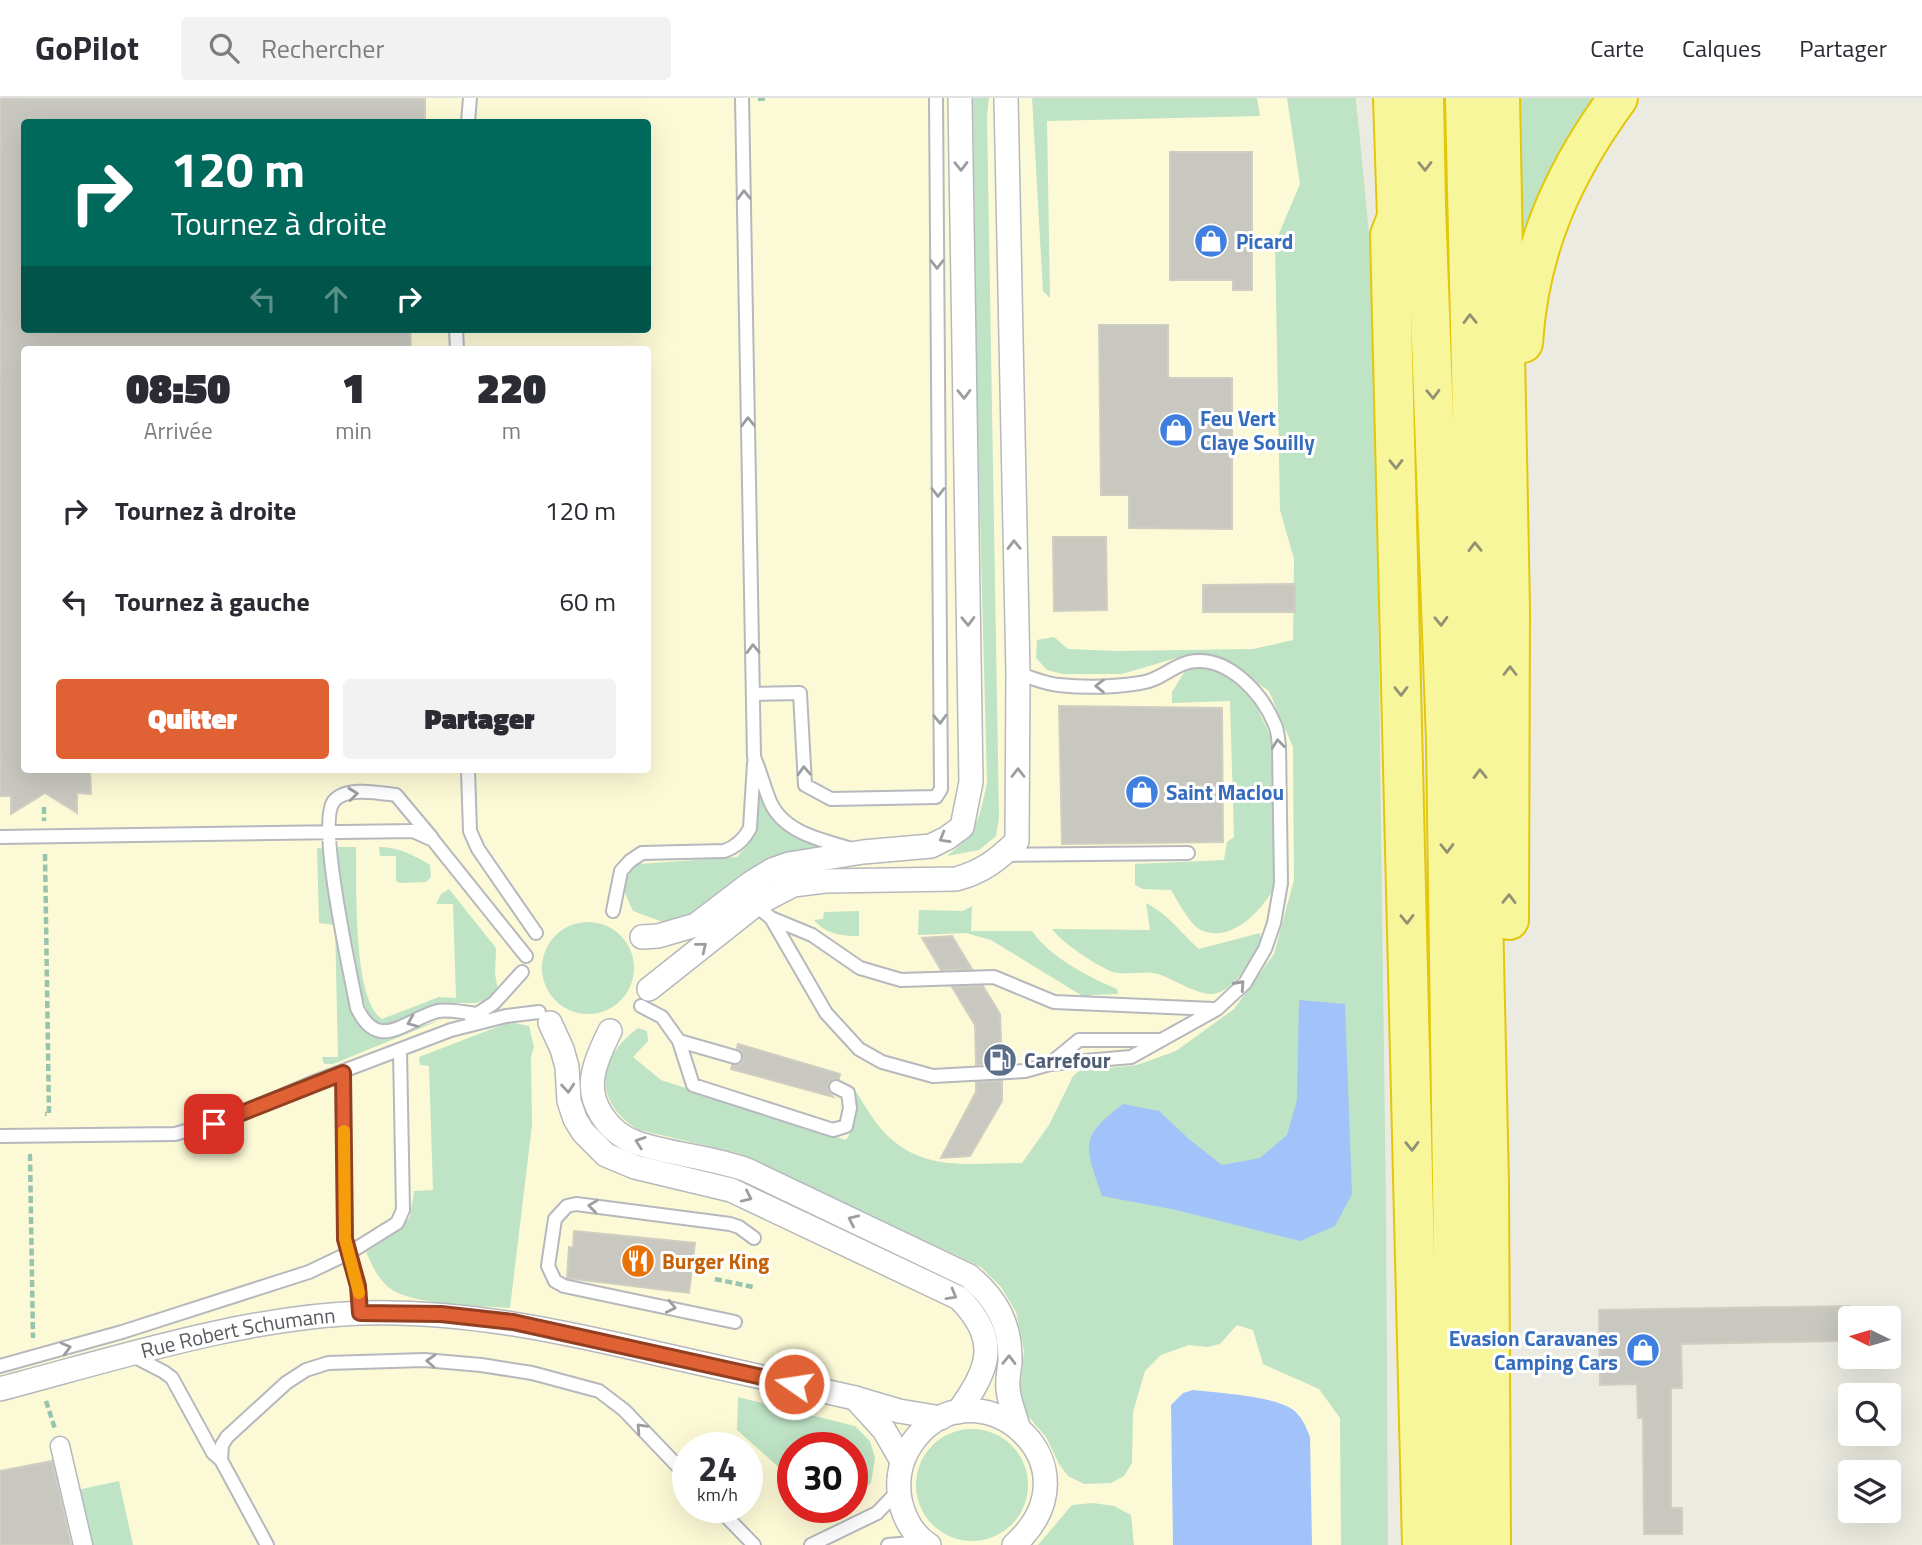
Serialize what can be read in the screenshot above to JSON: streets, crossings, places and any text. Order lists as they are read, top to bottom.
{
  "streets": {
    "street": ["Rue Robert Schumann"]
  },
  "places": {
    "shop": [
      "Picard",
      "Feu Vert Claye Souilly",
      "Saint Maclou",
      "Evasion Caravanes Camping Cars"
    ],
    "fuel station": ["Carrefour"],
    "restaurant": ["Burger King"]
  },
  "north": "left",
  "page": {
    "header": "GoPilot",
    "search": "Rechercher",
    "nav": ["Carte", "Calques", "Partager"],
    "turn": ["120 m", "Tournez à droite"],
    "eta": [
      "08:50",
      "Arrivée",
      "1",
      "min",
      "220",
      "m"
    ],
    "list": [
      {
        "name": "Tournez à droite",
        "value": "120 m"
      },
      {
        "name": "Tournez à gauche",
        "value": "60 m"
      }
    ],
    "buttons": ["Quitter", "Partager"],
    "speed": "24 km/h",
    "limit": "30"
  }
}
